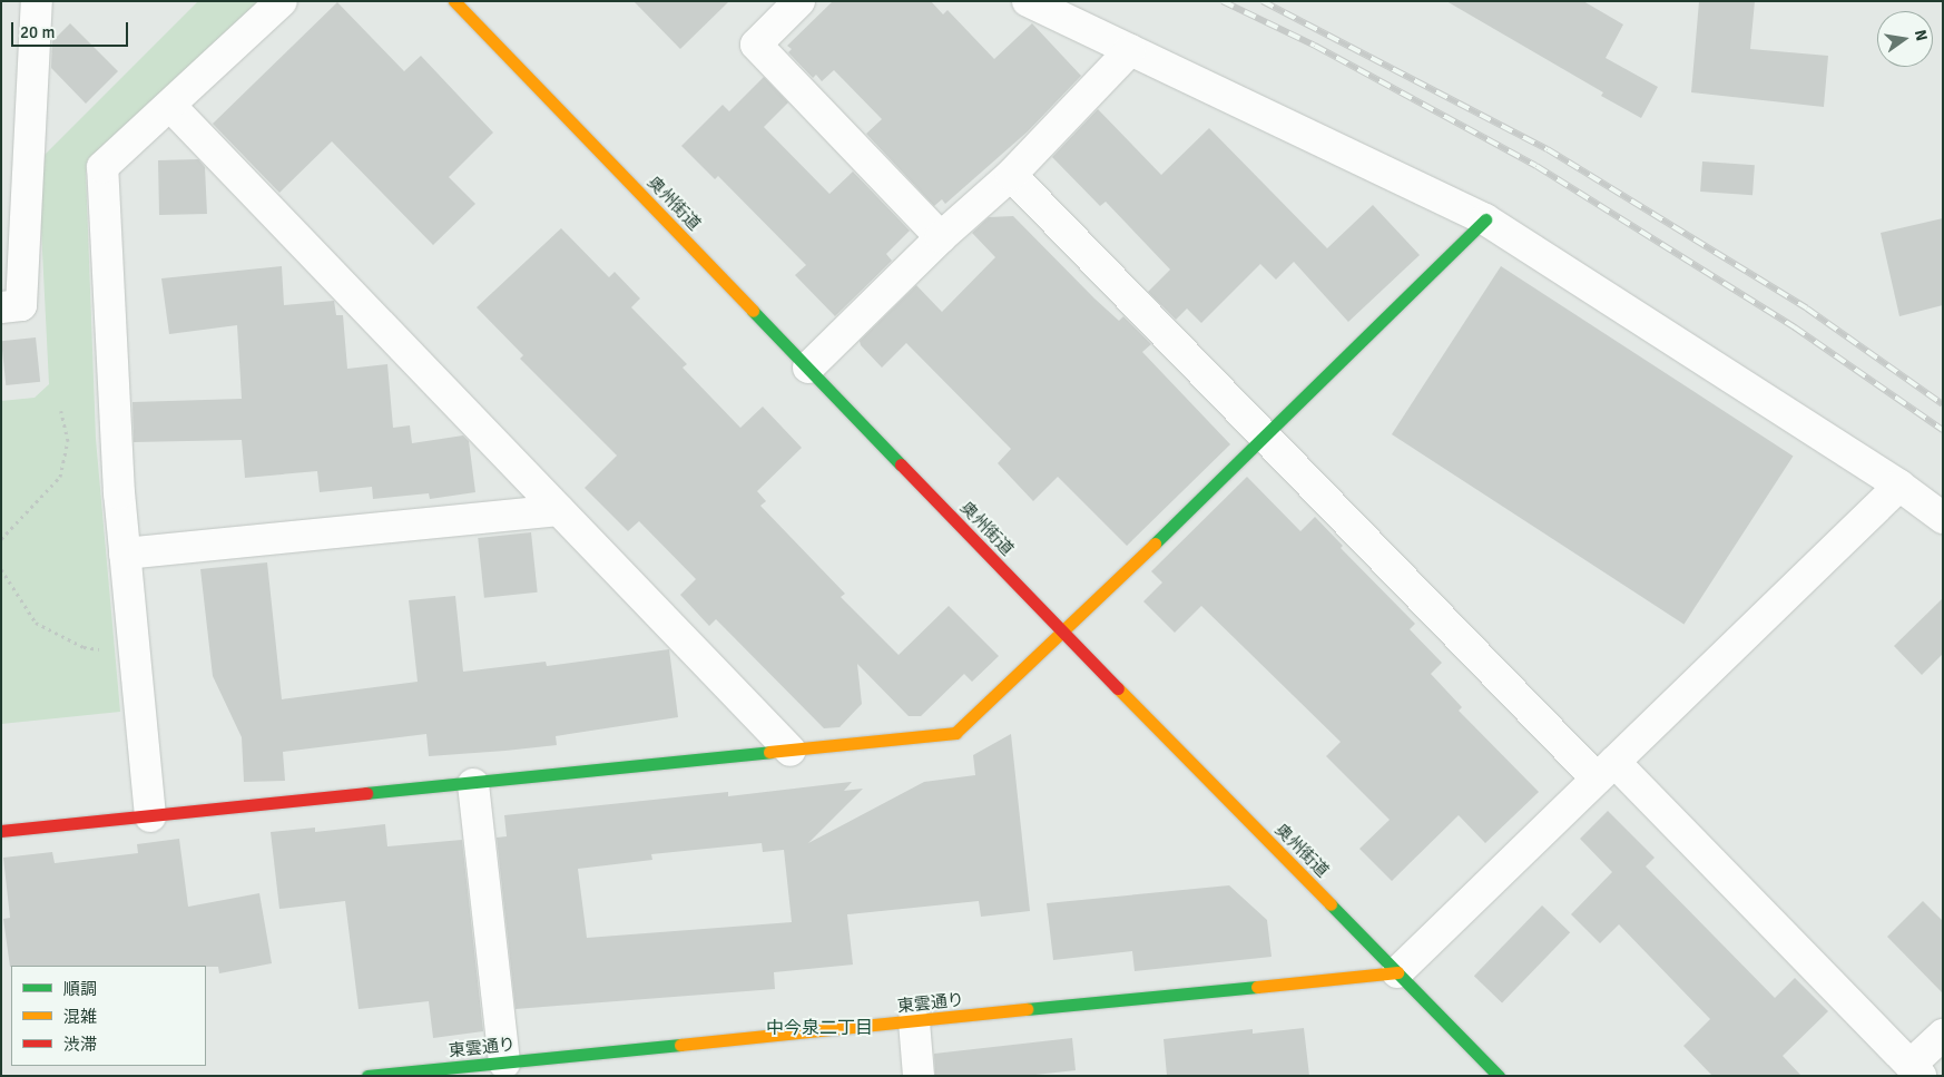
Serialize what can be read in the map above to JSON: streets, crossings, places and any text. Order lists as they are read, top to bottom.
{
  "streets": {
    "street": ["奥州街道", "東雲通り"]
  },
  "crossings": [
    ["奥州街道", "東雲通り"]
  ],
  "districts": ["中今泉二丁目"],
  "legend": ["順調", "混雑", "渋滞"],
  "scale_bar": "20 m",
  "north": "right"
}
